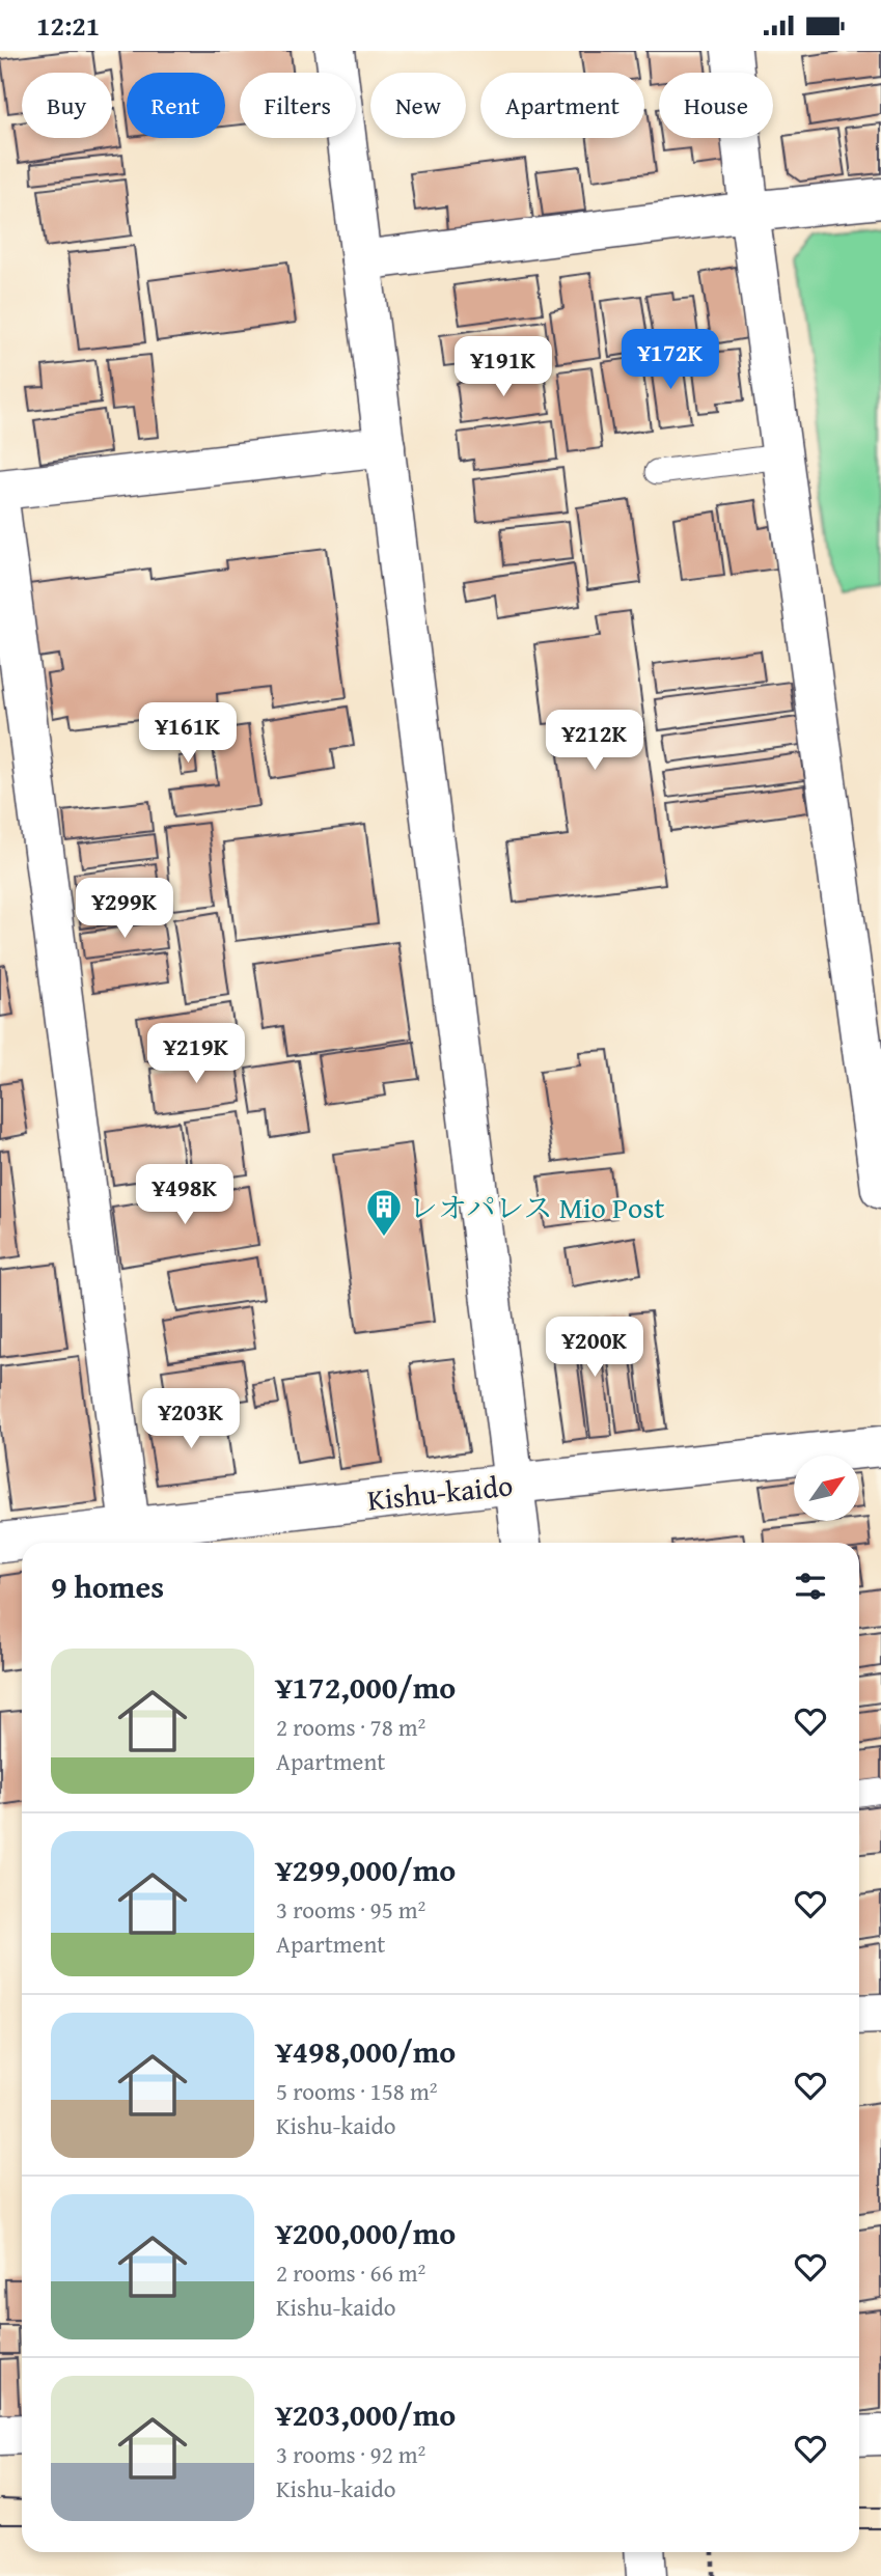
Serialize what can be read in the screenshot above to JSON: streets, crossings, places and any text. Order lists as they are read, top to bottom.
{
  "streets": {
    "street": ["Kishu-kaido"]
  },
  "places": {
    "building": ["レオパレス Mio Post"]
  },
  "north": "top right",
  "page": {
    "status": "12:21",
    "chip": [
      "Buy",
      "Rent",
      "Filters",
      "New",
      "Apartment",
      "House"
    ],
    "price": [
      "¥172K",
      "¥191K",
      "¥161K",
      "¥212K",
      "¥299K",
      "¥219K",
      "¥498K",
      "¥200K",
      "¥203K"
    ],
    "heading": "9 homes",
    "list": [
      {
        "name": "¥172,000/mo",
        "note": "2 rooms · 78 m² · Apartment"
      },
      {
        "name": "¥299,000/mo",
        "note": "3 rooms · 95 m² · Apartment"
      },
      {
        "name": "¥498,000/mo",
        "note": "5 rooms · 158 m² · Kishu-kaido"
      },
      {
        "name": "¥200,000/mo",
        "note": "2 rooms · 66 m² · Kishu-kaido"
      },
      {
        "name": "¥203,000/mo",
        "note": "3 rooms · 92 m² · Kishu-kaido"
      }
    ]
  }
}
